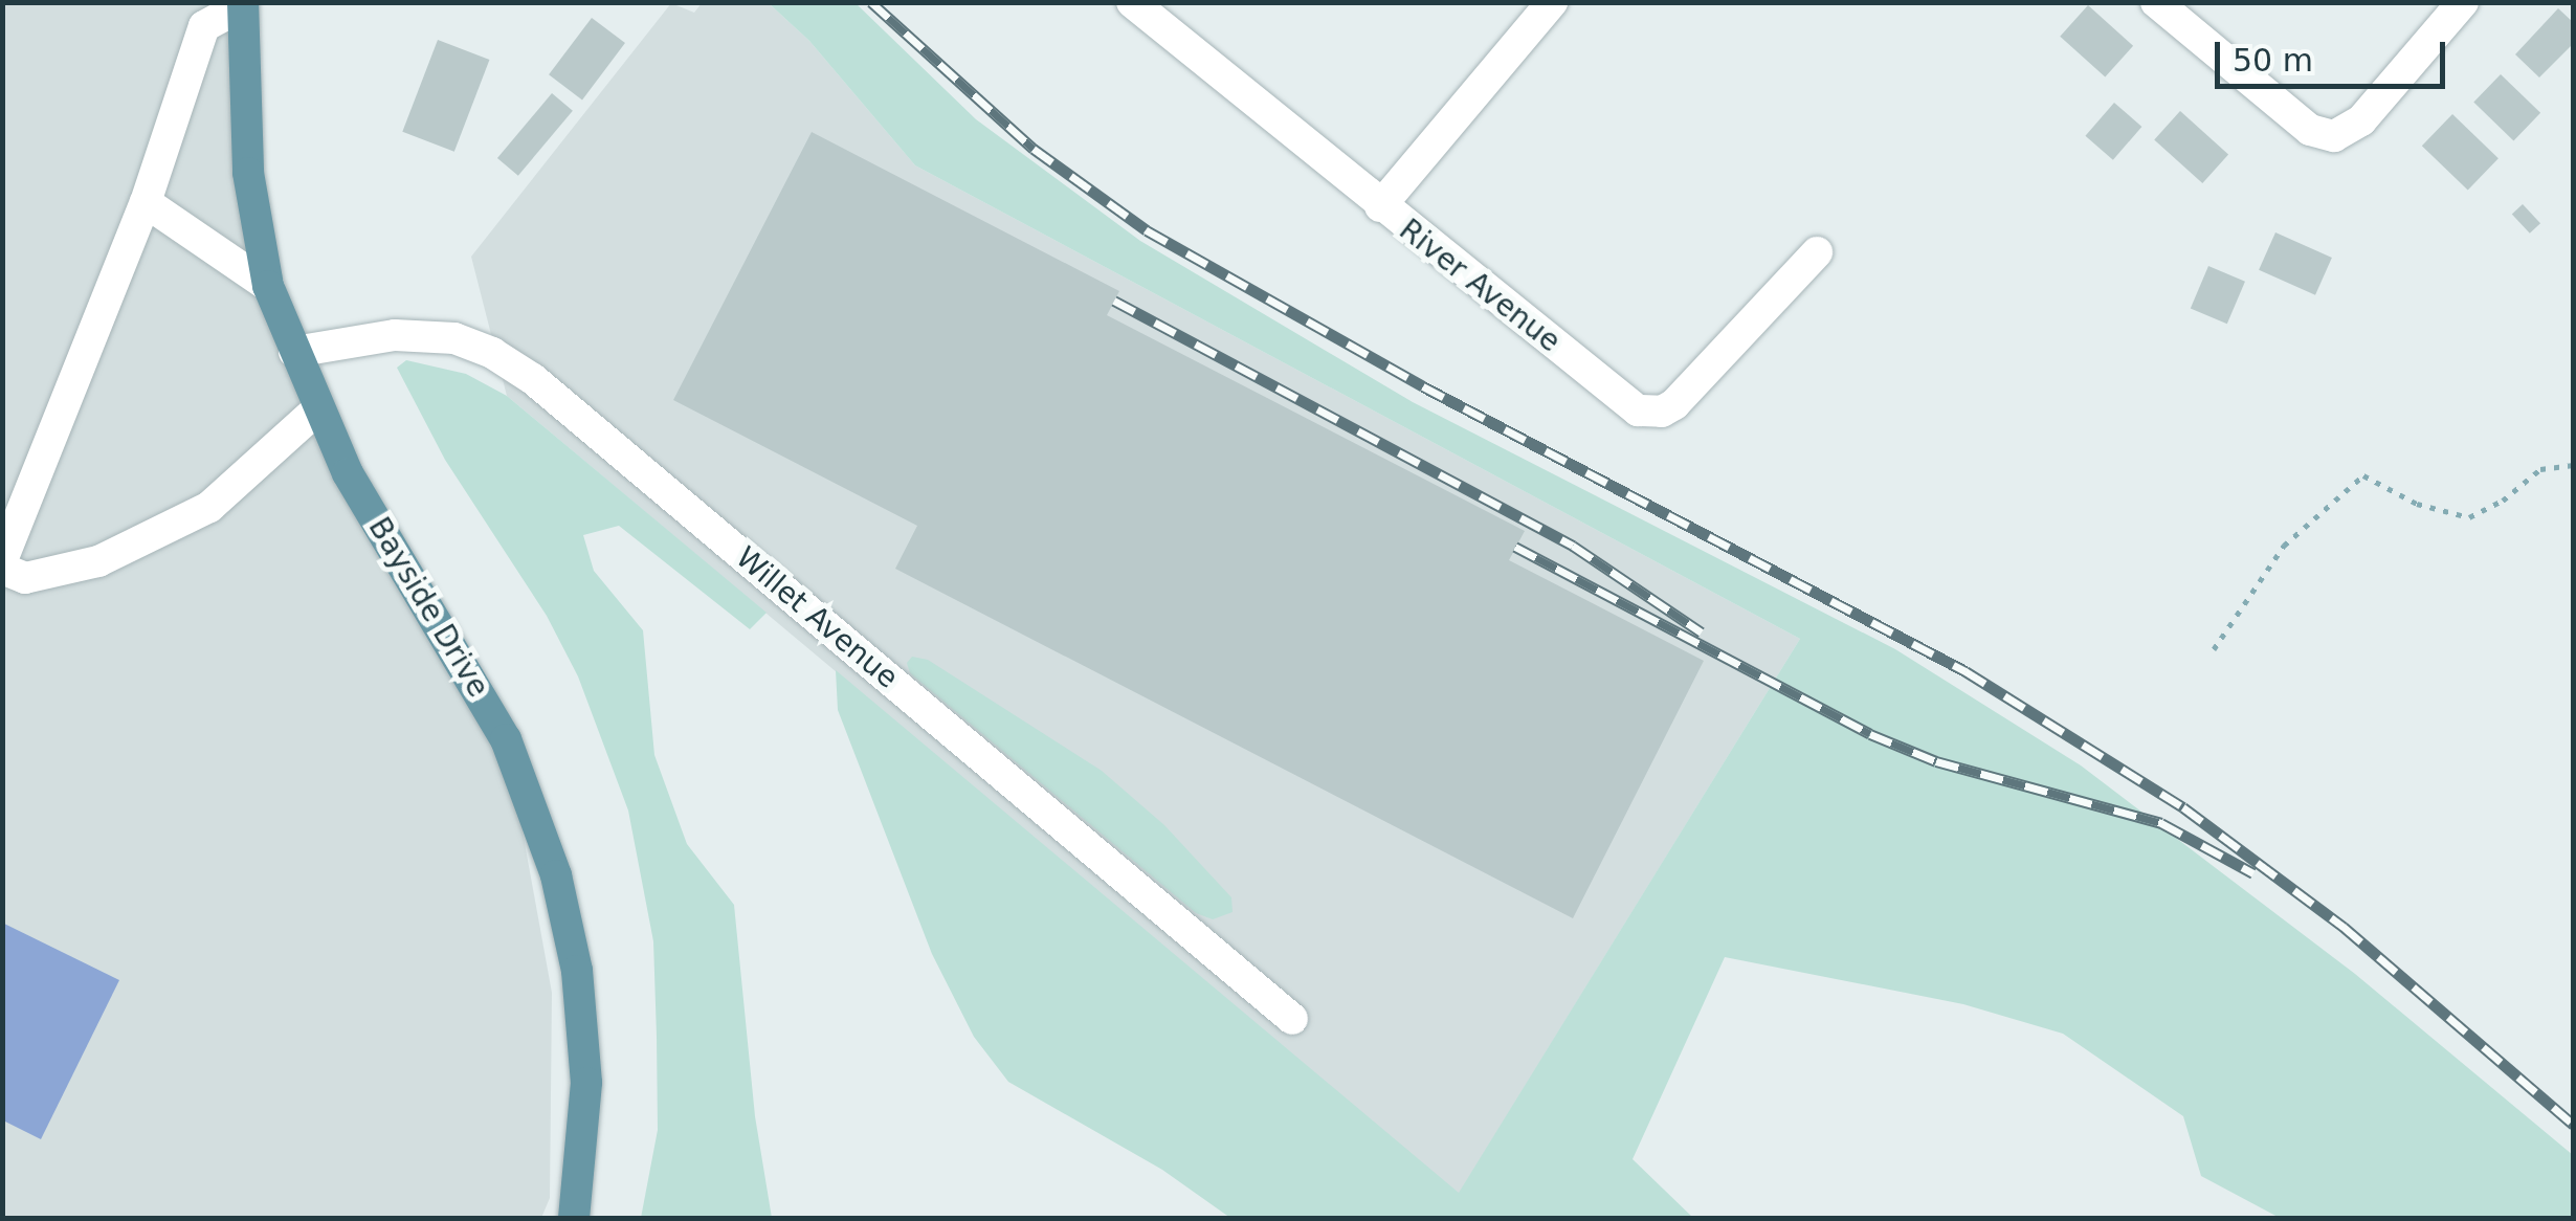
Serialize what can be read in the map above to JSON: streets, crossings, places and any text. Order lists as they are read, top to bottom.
{
  "streets": {
    "main road": ["Bayside Drive"],
    "street": ["River Avenue", "Willet Avenue"]
  },
  "crossings": [
    ["Bayside Drive", "Willet Avenue"]
  ],
  "scale_bar": "50 m"
}
